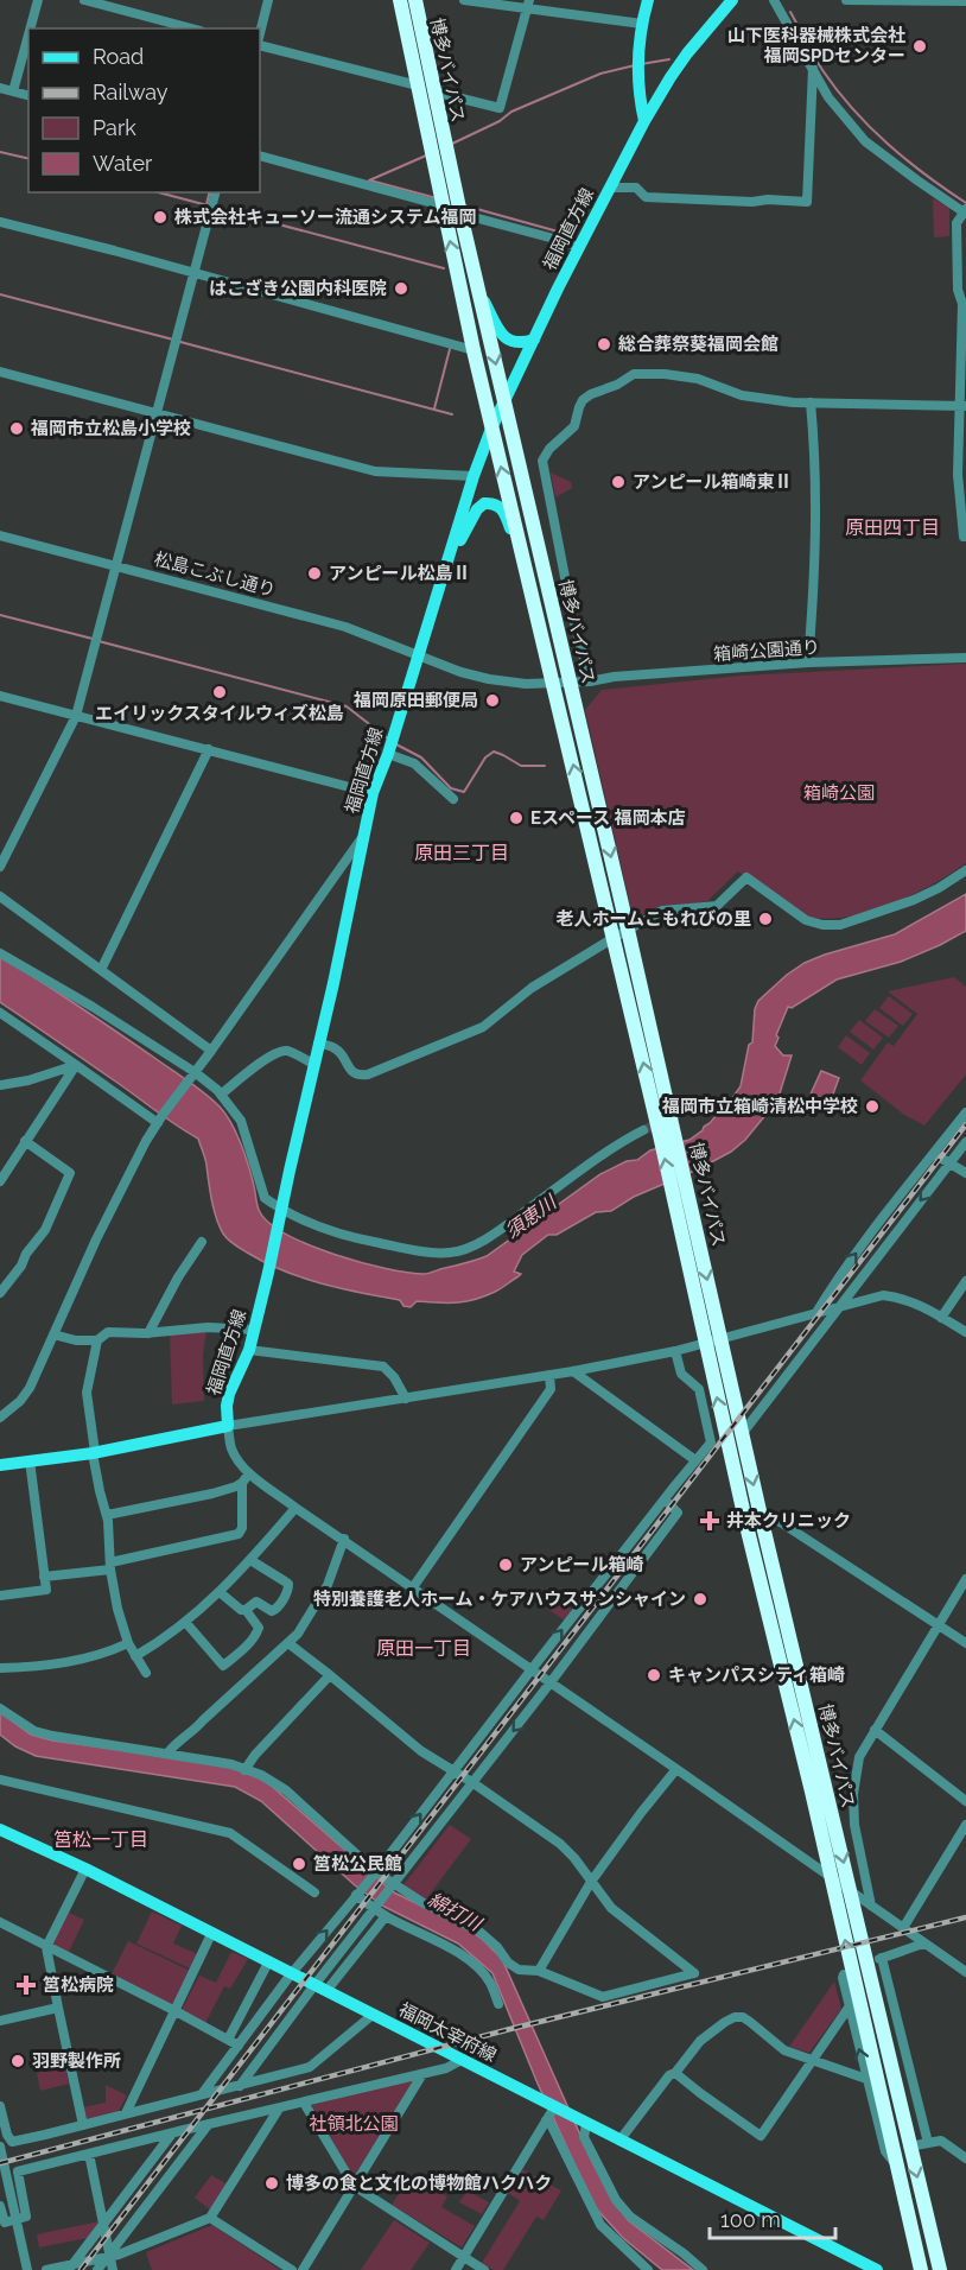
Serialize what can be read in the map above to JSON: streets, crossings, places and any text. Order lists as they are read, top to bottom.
{
  "streets": {
    "highway": ["博多バイパス"],
    "main road": ["福岡直方線", "福岡太宰府線"],
    "street": ["松島こぶし通り", "箱崎公園通り"]
  },
  "crossings": [
    ["博多バイパス", "福岡直方線"],
    ["博多バイパス", "松島こぶし通り"],
    ["博多バイパス", "箱崎公園通り"],
    ["福岡直方線", "松島こぶし通り"],
    ["松島こぶし通り", "箱崎公園通り"]
  ],
  "districts": [
    "原田四丁目",
    "原田三丁目",
    "原田一丁目",
    "筥松一丁目"
  ],
  "water": ["須恵川", "綿打川"],
  "parks": ["箱崎公園", "社領北公園"],
  "places": {
    "other": [
      "山下医科器械株式会社 福岡SPDセンター",
      "株式会社キューソー流通システム福岡",
      "はこざき公園内科医院",
      "総合葬祭葵福岡会館",
      "福岡市立松島小学校",
      "アンピール箱崎東Ⅱ",
      "アンピール松島Ⅱ",
      "エイリックスタイルウィズ松島",
      "福岡原田郵便局",
      "Eスペース 福岡本店",
      "老人ホームこもれびの里",
      "福岡市立箱崎清松中学校",
      "アンピール箱崎",
      "特別養護老人ホーム・ケアハウスサンシャイン",
      "キャンパスシティ箱崎",
      "筥松公民館",
      "羽野製作所",
      "博多の食と文化の博物館ハクハク"
    ],
    "health": ["井本クリニック", "筥松病院"]
  },
  "legend": [
    "Road",
    "Railway",
    "Park",
    "Water"
  ],
  "scale_bar": "100 m"
}
